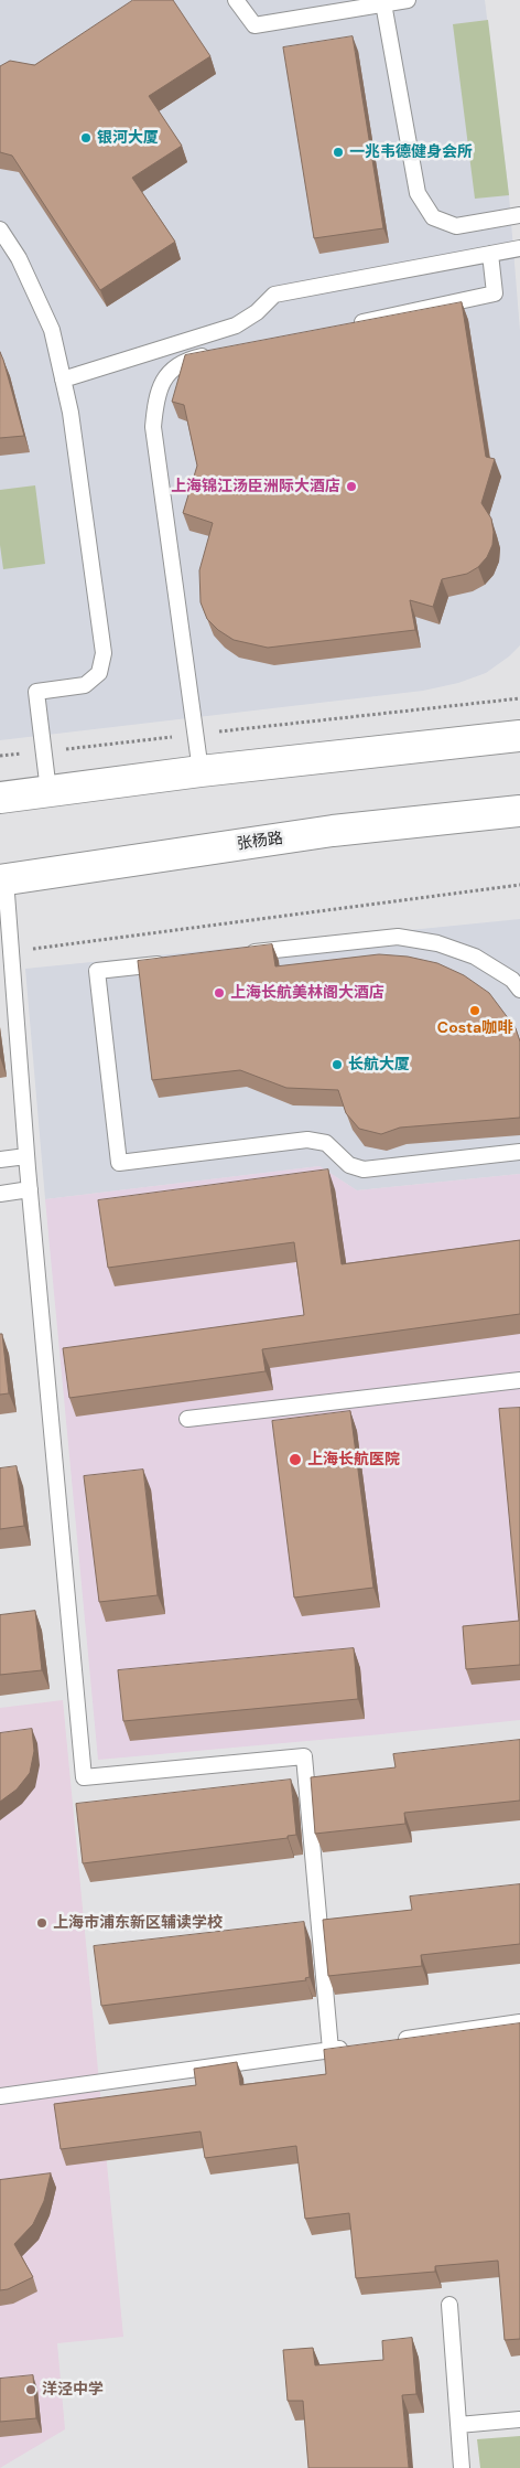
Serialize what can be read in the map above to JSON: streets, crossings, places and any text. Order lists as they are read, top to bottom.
{
  "streets": {
    "main road": ["张杨路"]
  },
  "places": [
    "银河大厦",
    "一兆韦德健身会所",
    "上海锦江汤臣洲际大酒店",
    "上海长航美林阁大酒店",
    "Costa咖啡",
    "长航大厦",
    "上海长航医院",
    "上海市浦东新区辅读学校",
    "洋泾中学"
  ]
}
